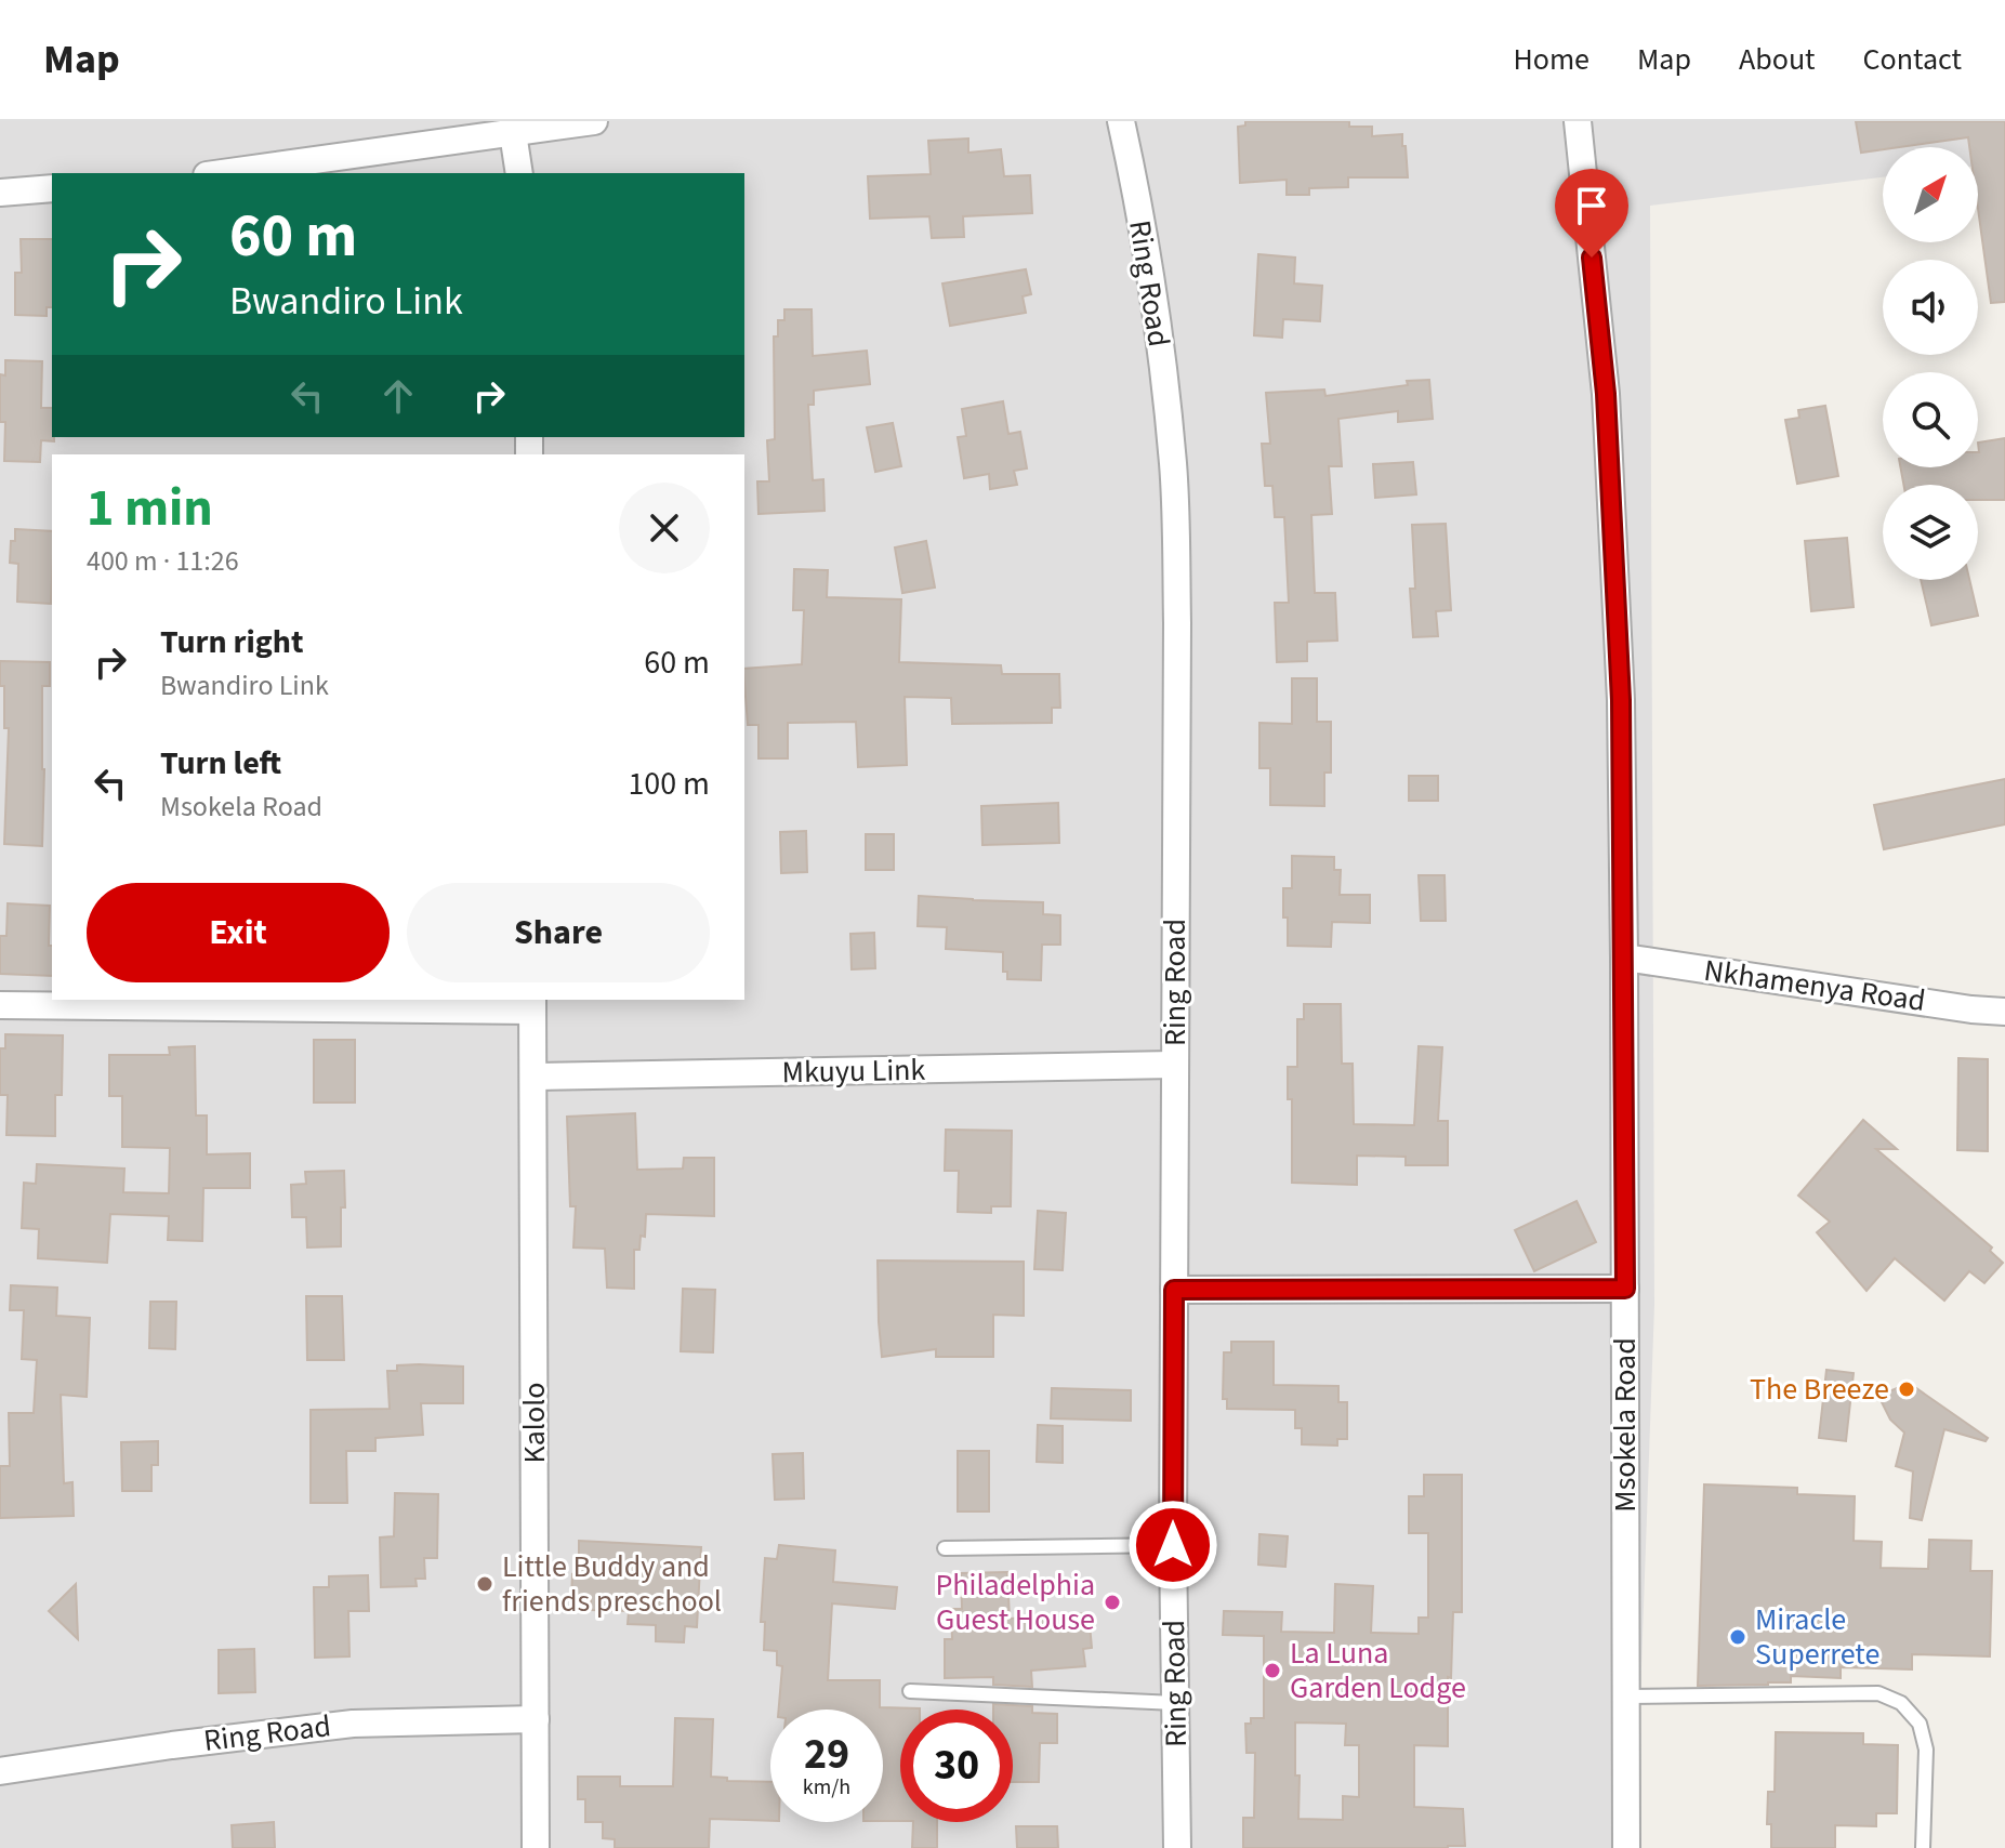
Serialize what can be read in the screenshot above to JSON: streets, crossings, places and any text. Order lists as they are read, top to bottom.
{
  "streets": {
    "street": [
      "Ring Road",
      "Nkhamenya Road",
      "Mkuyu Link",
      "Kalolo",
      "Msokela Road"
    ]
  },
  "crossings": [
    ["Ring Road", "Mkuyu Link"],
    ["Ring Road", "Kalolo"],
    ["Nkhamenya Road", "Msokela Road"],
    ["Mkuyu Link", "Kalolo"]
  ],
  "places": [
    "The Breeze",
    "Little Buddy and friends preschool",
    "Philadelphia Guest House",
    "Miracle Superrete",
    "La Luna Garden Lodge"
  ],
  "north": "top right",
  "page": {
    "header": "Map",
    "nav": [
      "Home",
      "Map",
      "About",
      "Contact"
    ],
    "turn": ["60 m", "Bwandiro Link"],
    "heading": ["1 min", "400 m · 11:26"],
    "list": [
      {
        "name": "Turn right",
        "note": "Bwandiro Link",
        "value": "60 m"
      },
      {
        "name": "Turn left",
        "note": "Msokela Road",
        "value": "100 m"
      }
    ],
    "buttons": ["Exit", "Share"],
    "speed": "29 km/h",
    "limit": "30"
  }
}
